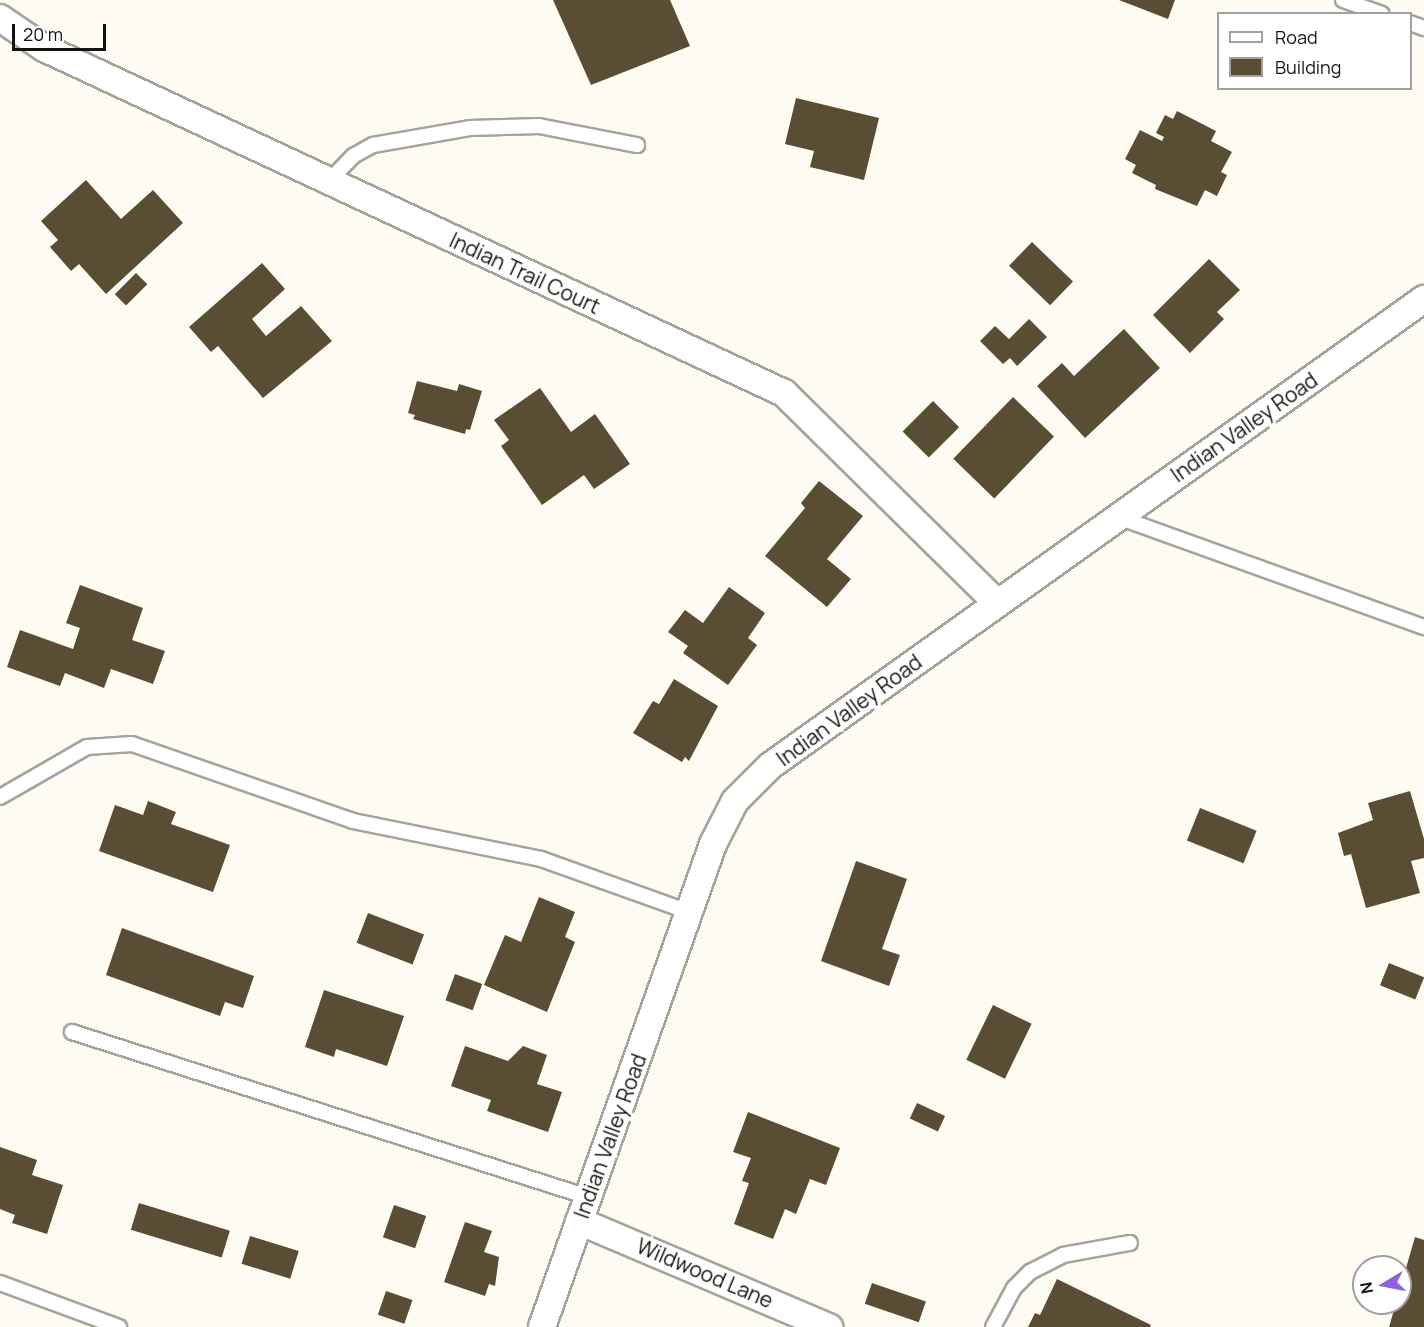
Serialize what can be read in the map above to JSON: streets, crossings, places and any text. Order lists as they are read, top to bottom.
{
  "streets": {
    "street": ["Indian Trail Court", "Indian Valley Road", "Wildwood Lane"]
  },
  "crossings": [
    ["Indian Trail Court", "Indian Valley Road"],
    ["Indian Valley Road", "Wildwood Lane"]
  ],
  "legend": ["Road", "Building"],
  "scale_bar": "20 m",
  "north": "left"
}
